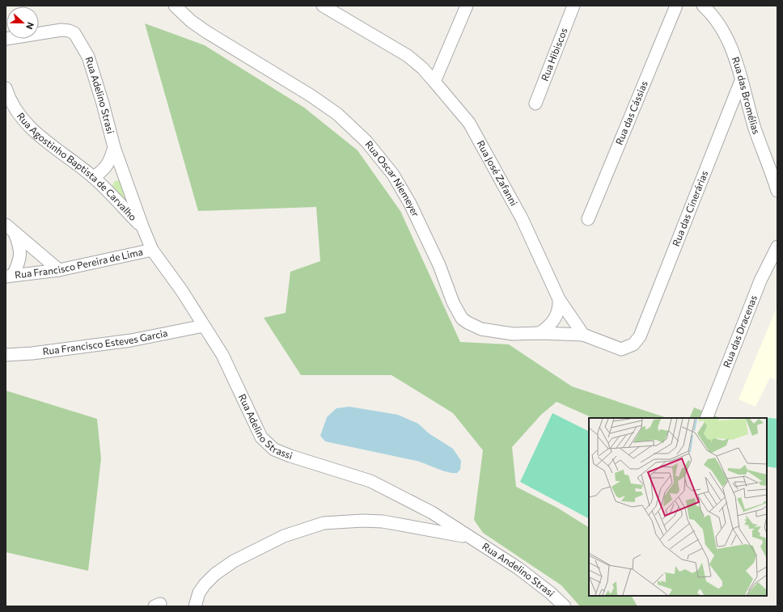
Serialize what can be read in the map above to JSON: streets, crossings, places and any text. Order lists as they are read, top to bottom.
{
  "streets": {
    "street": [
      "Rua Hibiscos",
      "Rua das Bromélias",
      "Rua Adelino Strasi",
      "Rua das Cássias",
      "Rua Agostinho Baptista de Carvalho",
      "Rua José Zafanni",
      "Rua Oscar Niemeyer",
      "Rua das Cinerárias",
      "Rua Francisco Pereira de Lima",
      "Rua das Dracenas",
      "Rua Francisco Esteves Garcia",
      "Rua Adelino Strassi",
      "Rua Andelino Strasi"
    ]
  },
  "crossings": [
    ["Rua das Bromélias", "Rua das Cinerárias"],
    ["Rua Adelino Strasi", "Rua Agostinho Baptista de Carvalho"],
    ["Rua Adelino Strasi", "Rua Adelino Strassi"],
    ["Rua Agostinho Baptista de Carvalho", "Rua Adelino Strassi"],
    ["Rua José Zafanni", "Rua Oscar Niemeyer"],
    ["Rua José Zafanni", "Rua das Cinerárias"],
    ["Rua Oscar Niemeyer", "Rua das Cinerárias"],
    ["Rua Francisco Pereira de Lima", "Rua Adelino Strassi"],
    ["Rua Francisco Esteves Garcia", "Rua Adelino Strassi"],
    ["Rua Adelino Strassi", "Rua Andelino Strasi"]
  ],
  "north": "right"
}
